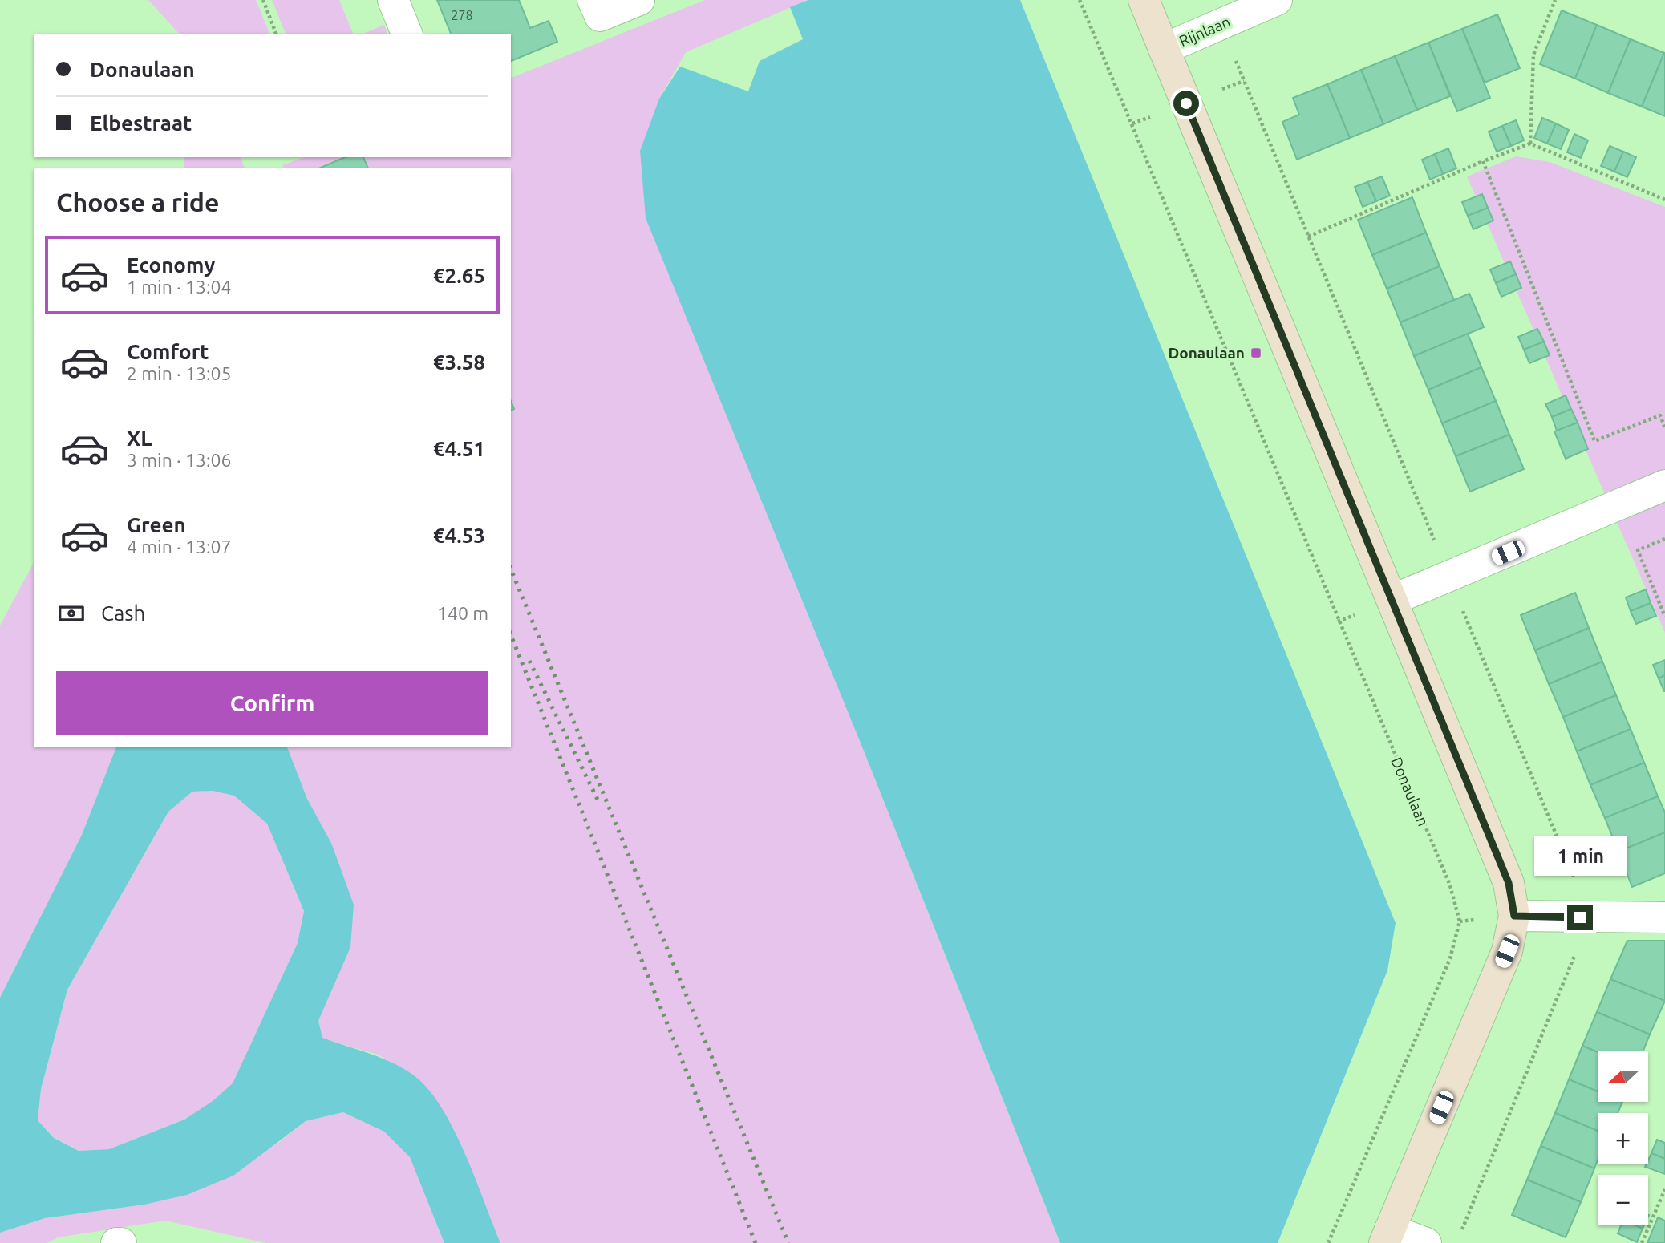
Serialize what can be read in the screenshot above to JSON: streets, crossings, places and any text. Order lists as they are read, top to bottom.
{
  "streets": {
    "street": ["Rijnlaan"],
    "path": ["Donaulaan"]
  },
  "places": {
    "transit": ["Donaulaan"]
  },
  "house_numbers": ["278"],
  "north": "left",
  "page": {
    "banner": ["Donaulaan", "Elbestraat"],
    "heading": "Choose a ride",
    "list": [
      {
        "name": "Economy",
        "note": "1 min · 13:04",
        "value": "€2.65"
      },
      {
        "name": "Comfort",
        "note": "2 min · 13:05",
        "value": "€3.58"
      },
      {
        "name": "XL",
        "note": "3 min · 13:06",
        "value": "€4.51"
      },
      {
        "name": "Green",
        "note": "4 min · 13:07",
        "value": "€4.53"
      }
    ],
    "pay": ["Cash", "140 m"],
    "buttons": "Confirm",
    "bubble": "1 min",
    "map_buttons": ["+", "−"]
  }
}
